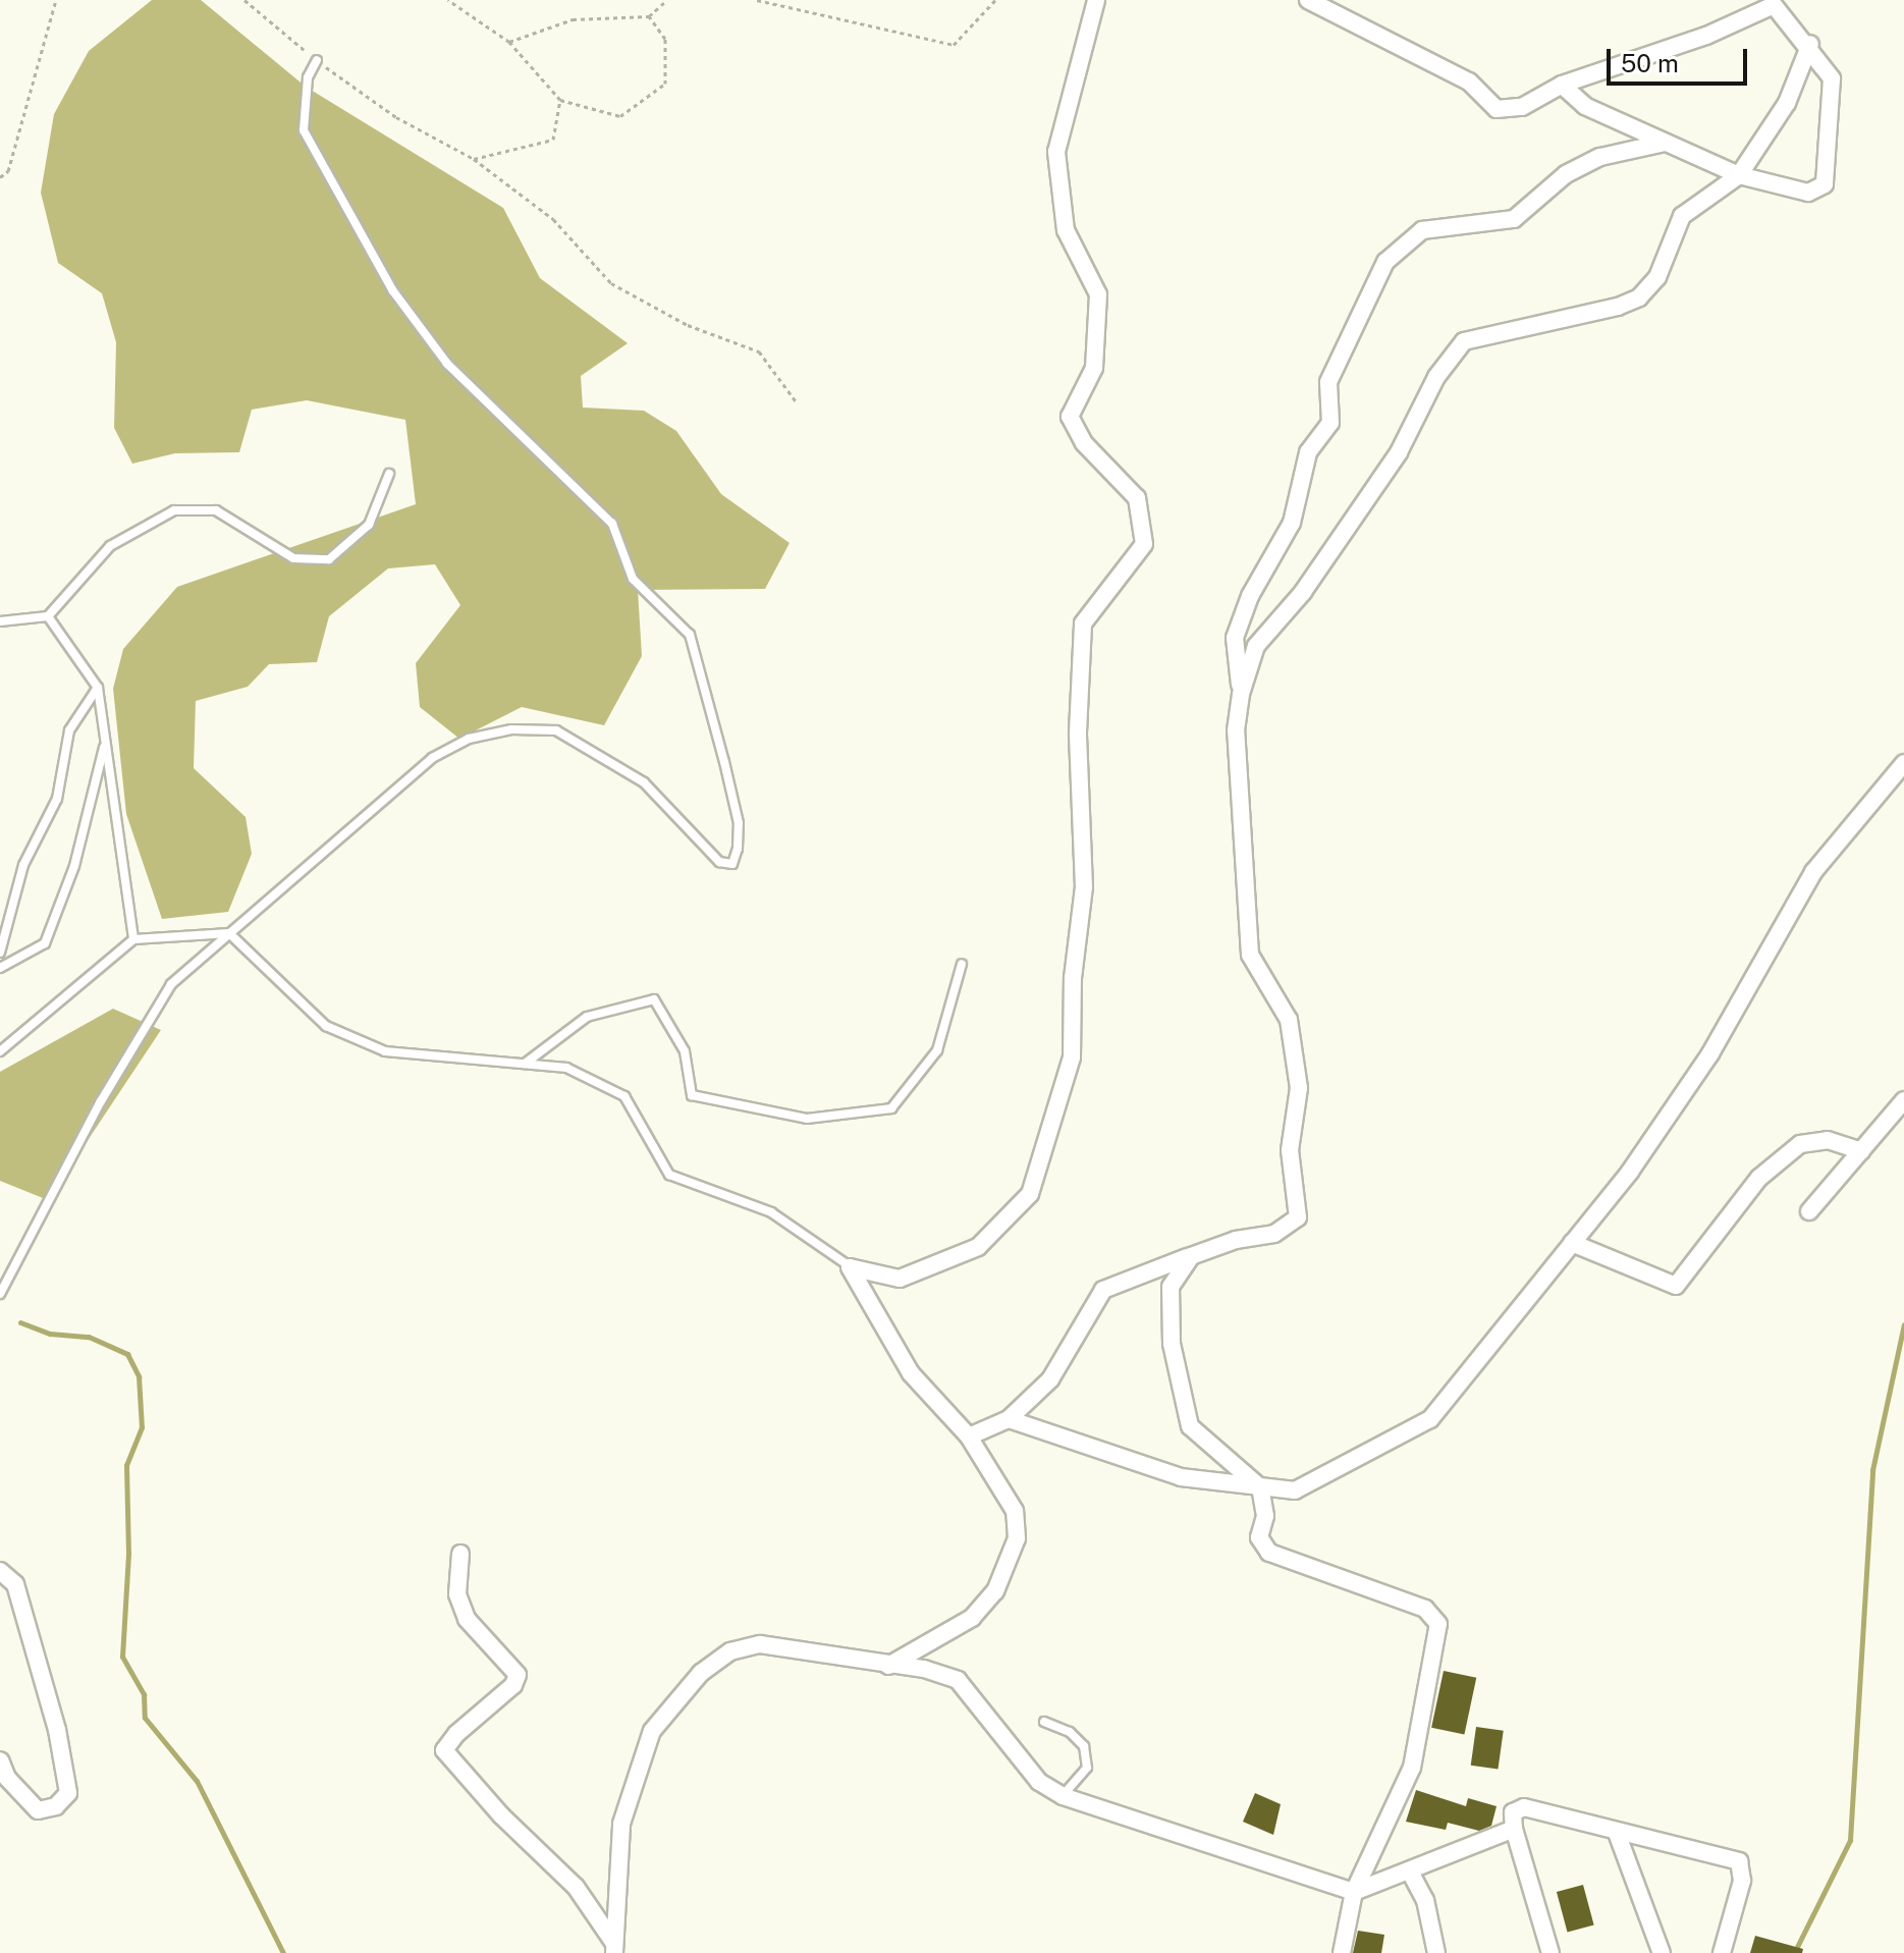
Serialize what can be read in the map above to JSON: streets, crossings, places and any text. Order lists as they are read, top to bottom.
{
  "scale_bar": "50 m"
}
